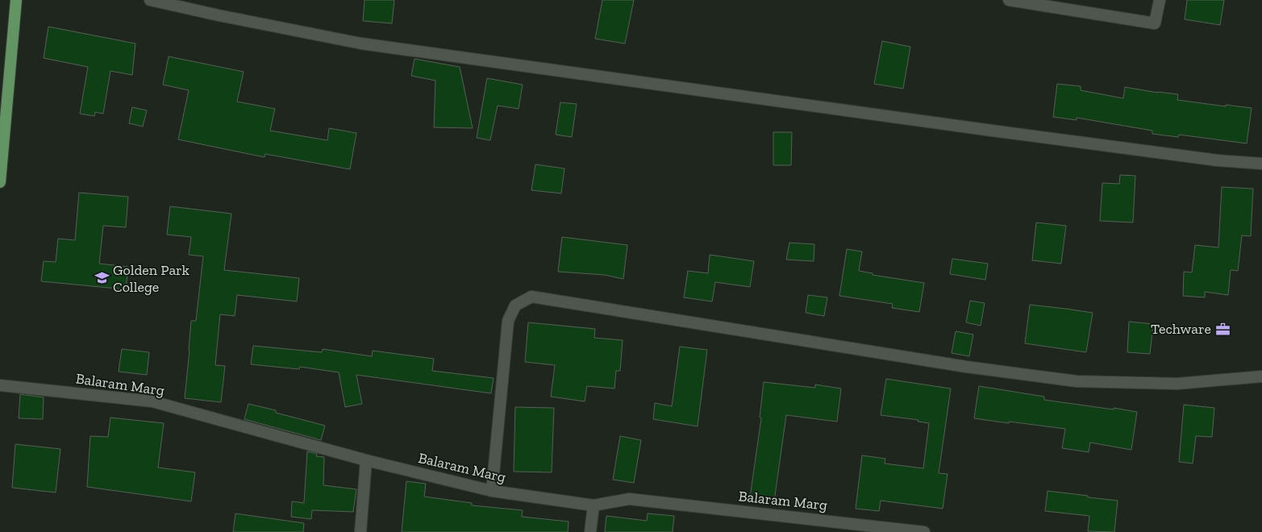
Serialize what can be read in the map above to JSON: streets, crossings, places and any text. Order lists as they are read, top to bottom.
{
  "streets": {
    "street": ["Balaram Marg"]
  },
  "places": {
    "school or university": ["Golden Park College"],
    "office": ["Techware"]
  }
}
